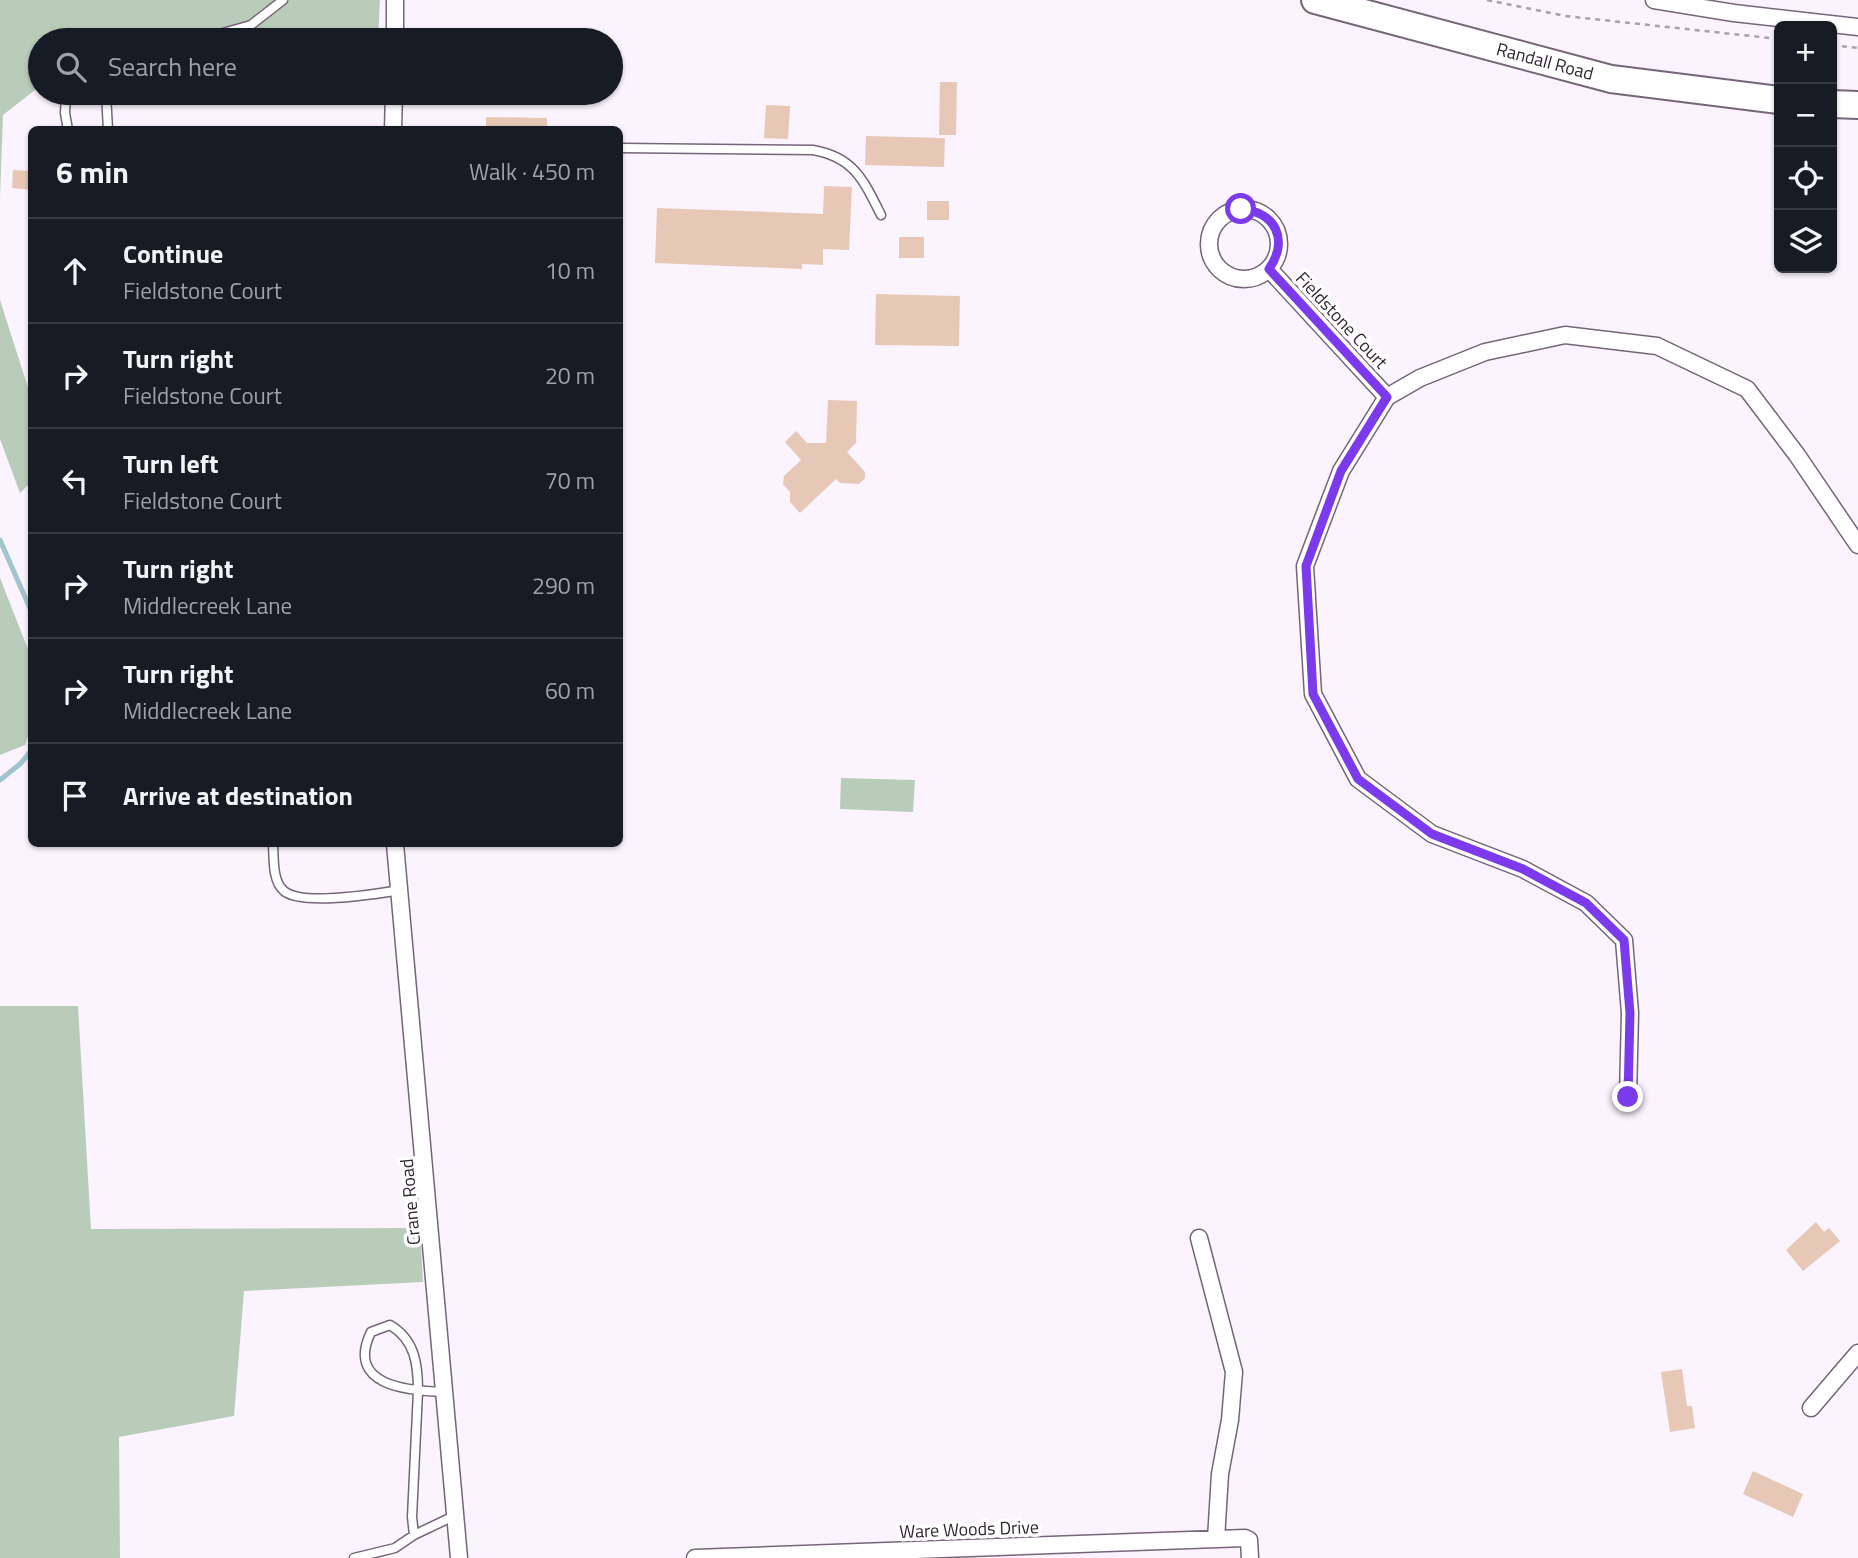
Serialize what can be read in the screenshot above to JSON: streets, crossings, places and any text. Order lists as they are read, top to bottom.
{
  "streets": {
    "main road": ["Randall Road"],
    "street": ["Fieldstone Court", "Crane Road", "Ware Woods Drive"]
  },
  "page": {
    "map_buttons": ["+", "−"],
    "search": "Search here",
    "heading": ["6 min", "Walk · 450 m"],
    "list": [
      ["Continue", "Fieldstone Court", "10 m"],
      ["Turn right", "Fieldstone Court", "20 m"],
      ["Turn left", "Fieldstone Court", "70 m"],
      ["Turn right", "Middlecreek Lane", "290 m"],
      ["Turn right", "Middlecreek Lane", "60 m"],
      "Arrive at destination"
    ]
  }
}
